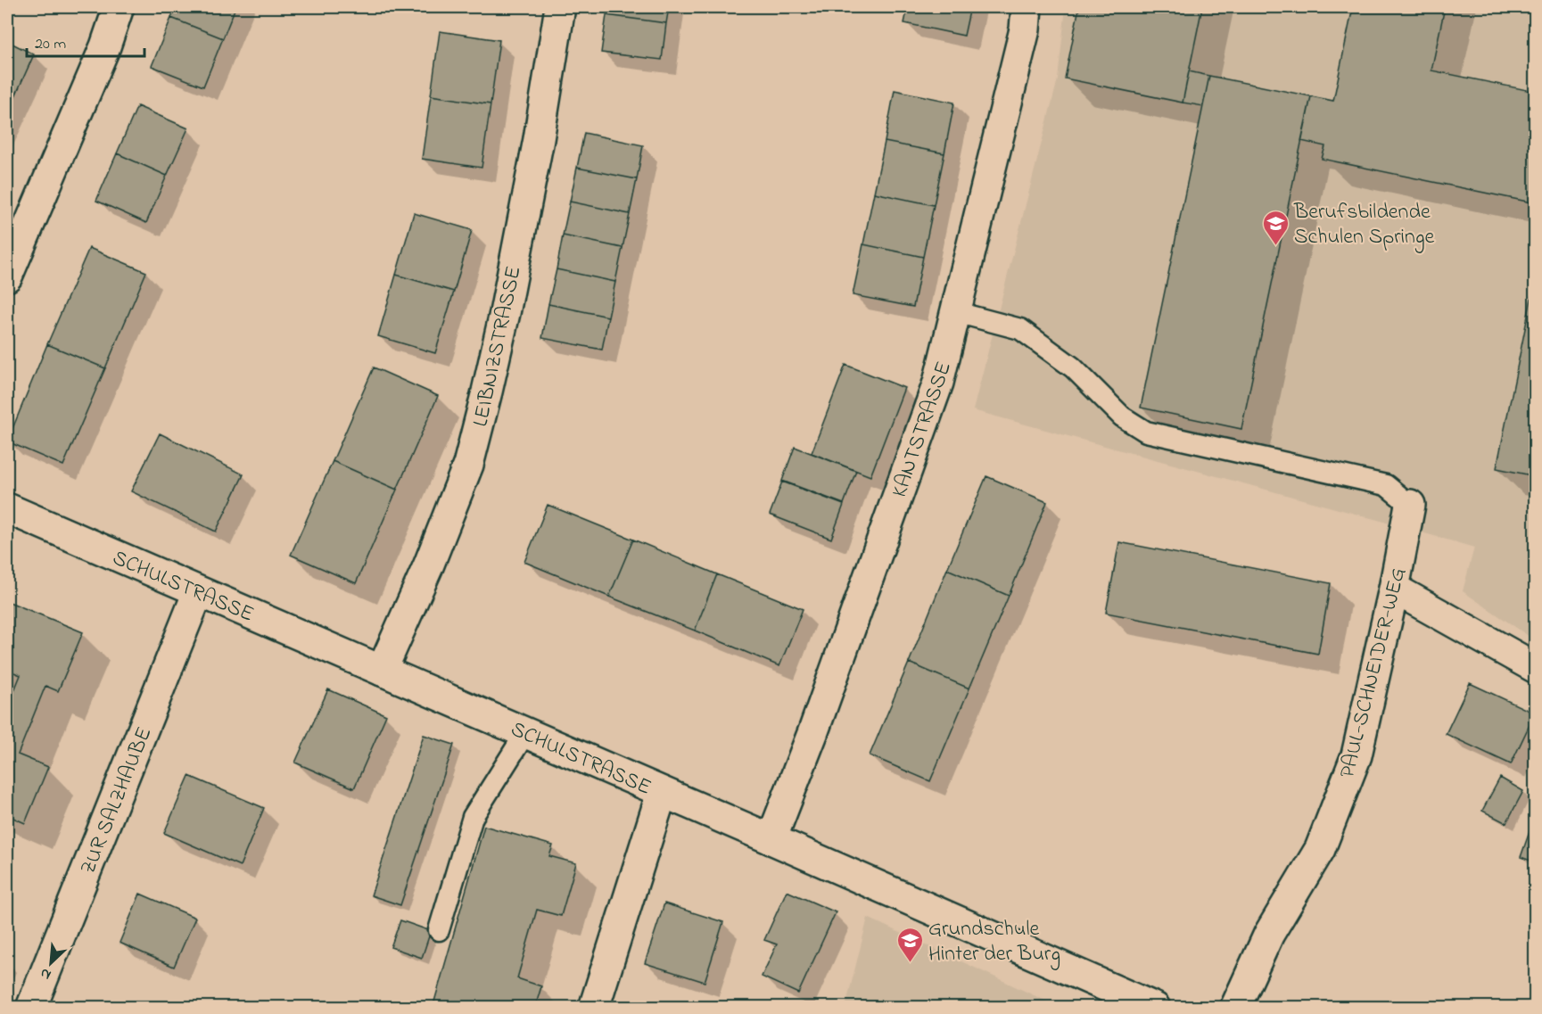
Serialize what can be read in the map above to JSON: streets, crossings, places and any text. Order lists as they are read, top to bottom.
{
  "streets": {
    "street": [
      "LEIBNIZSTRASSE",
      "KANTSTRASSE",
      "SCHULSTRASSE",
      "PAUL-SCHNEIDER-WEG",
      "ZUR SALZHAUBE"
    ]
  },
  "crossings": [
    ["LEIBNIZSTRASSE", "SCHULSTRASSE"],
    ["KANTSTRASSE", "SCHULSTRASSE"],
    ["SCHULSTRASSE", "ZUR SALZHAUBE"]
  ],
  "places": {
    "school or university": ["Berufsbildende Schulen Springe", "Grundschule Hinter der Burg"]
  },
  "scale_bar": "20 m",
  "north": "bottom left"
}
